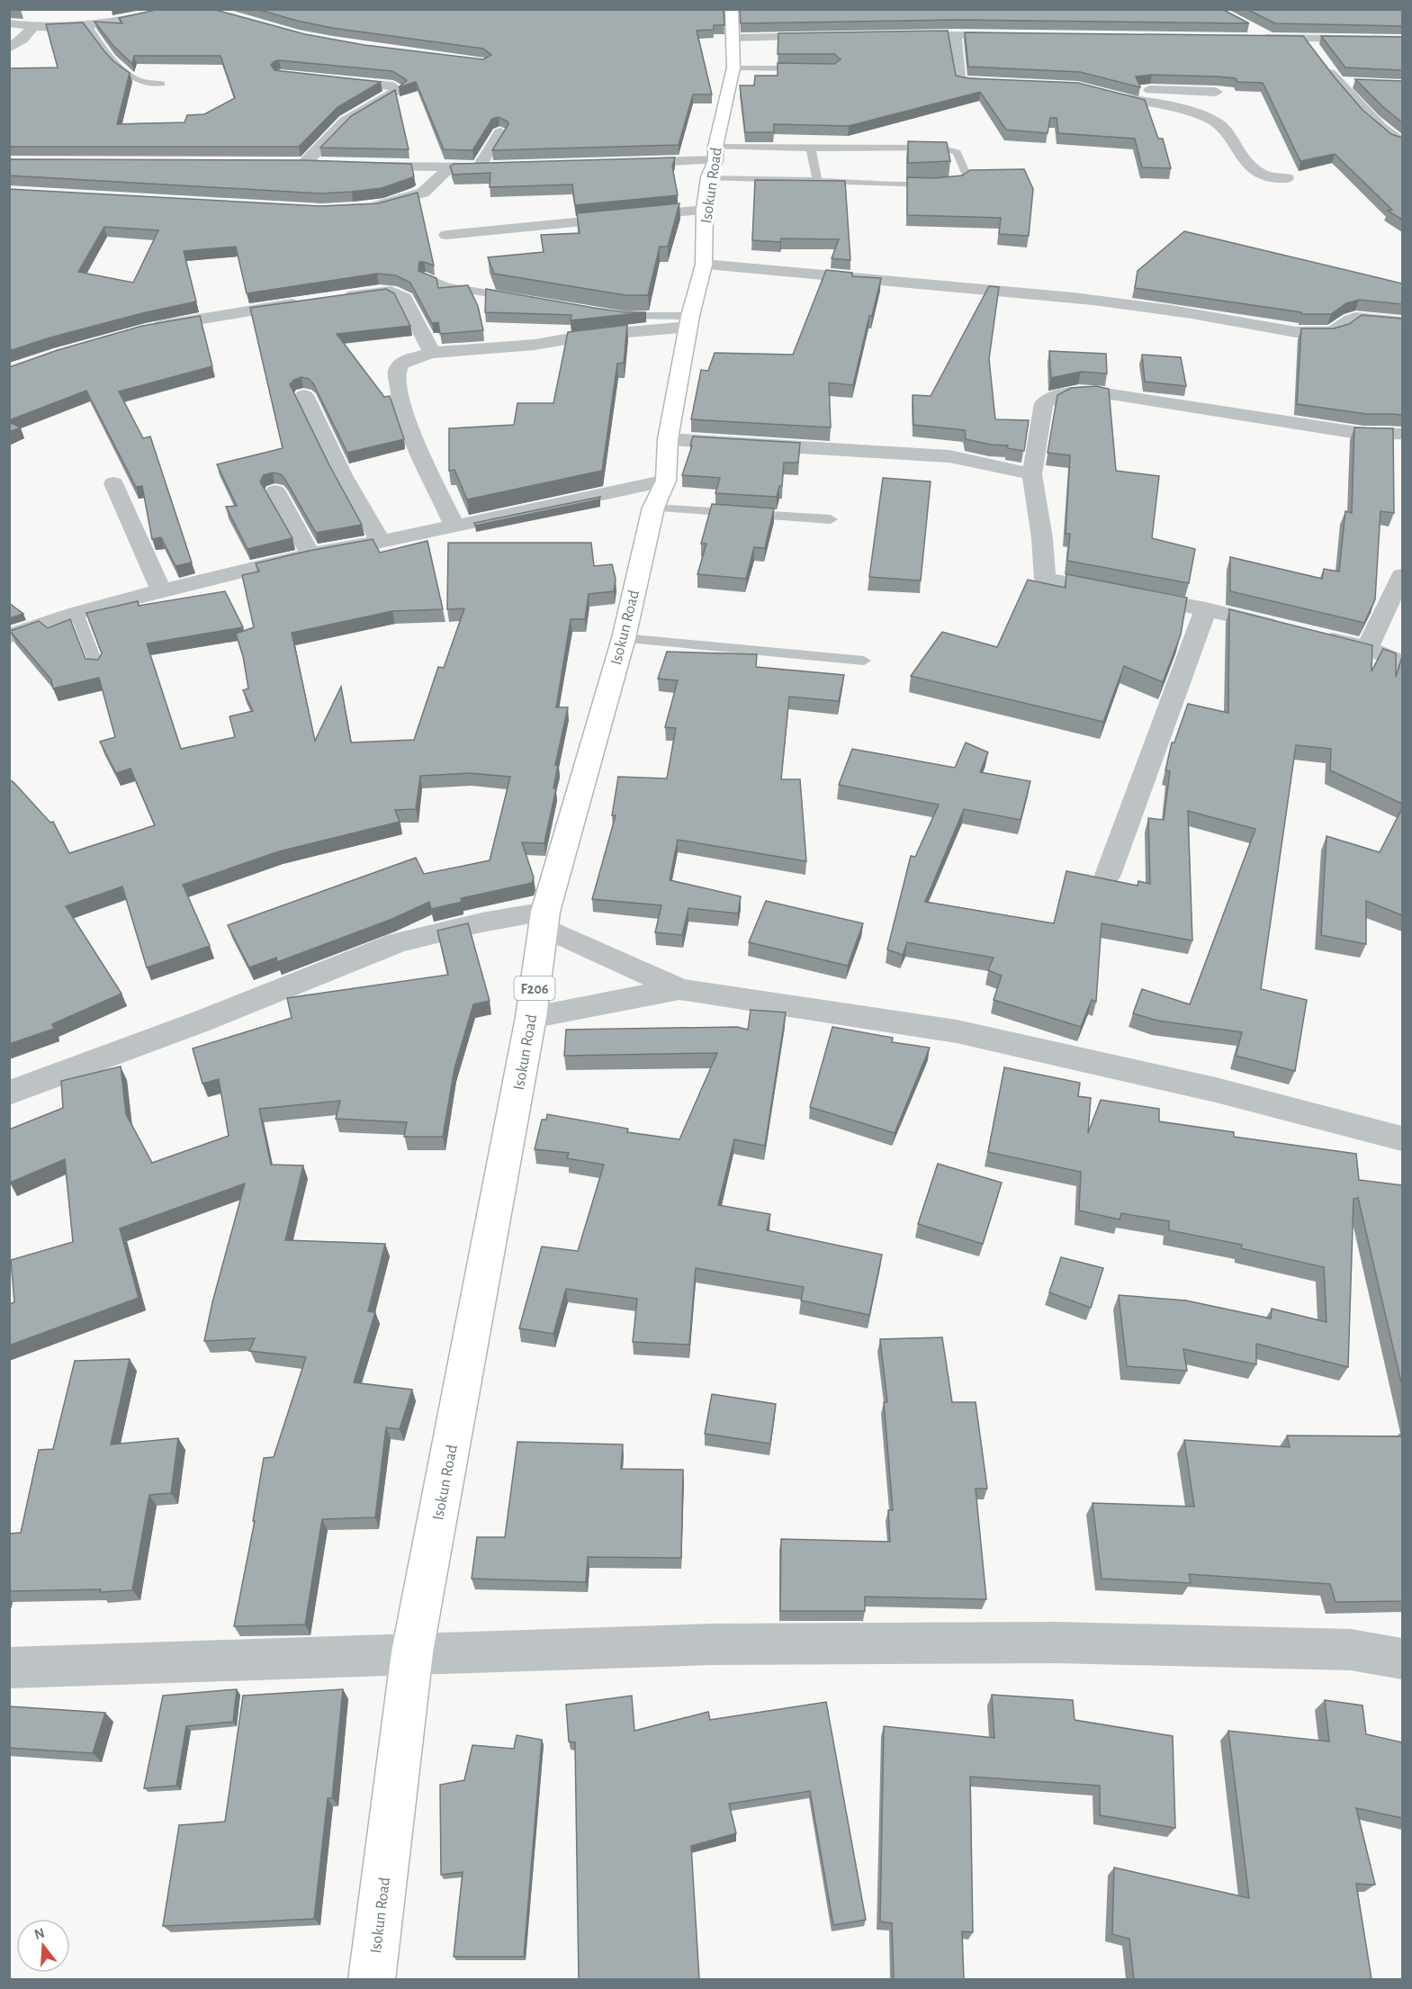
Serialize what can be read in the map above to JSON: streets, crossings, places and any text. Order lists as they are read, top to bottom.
{
  "streets": {
    "main road": ["Isokun Road", "F206"]
  },
  "north": "top"
}
